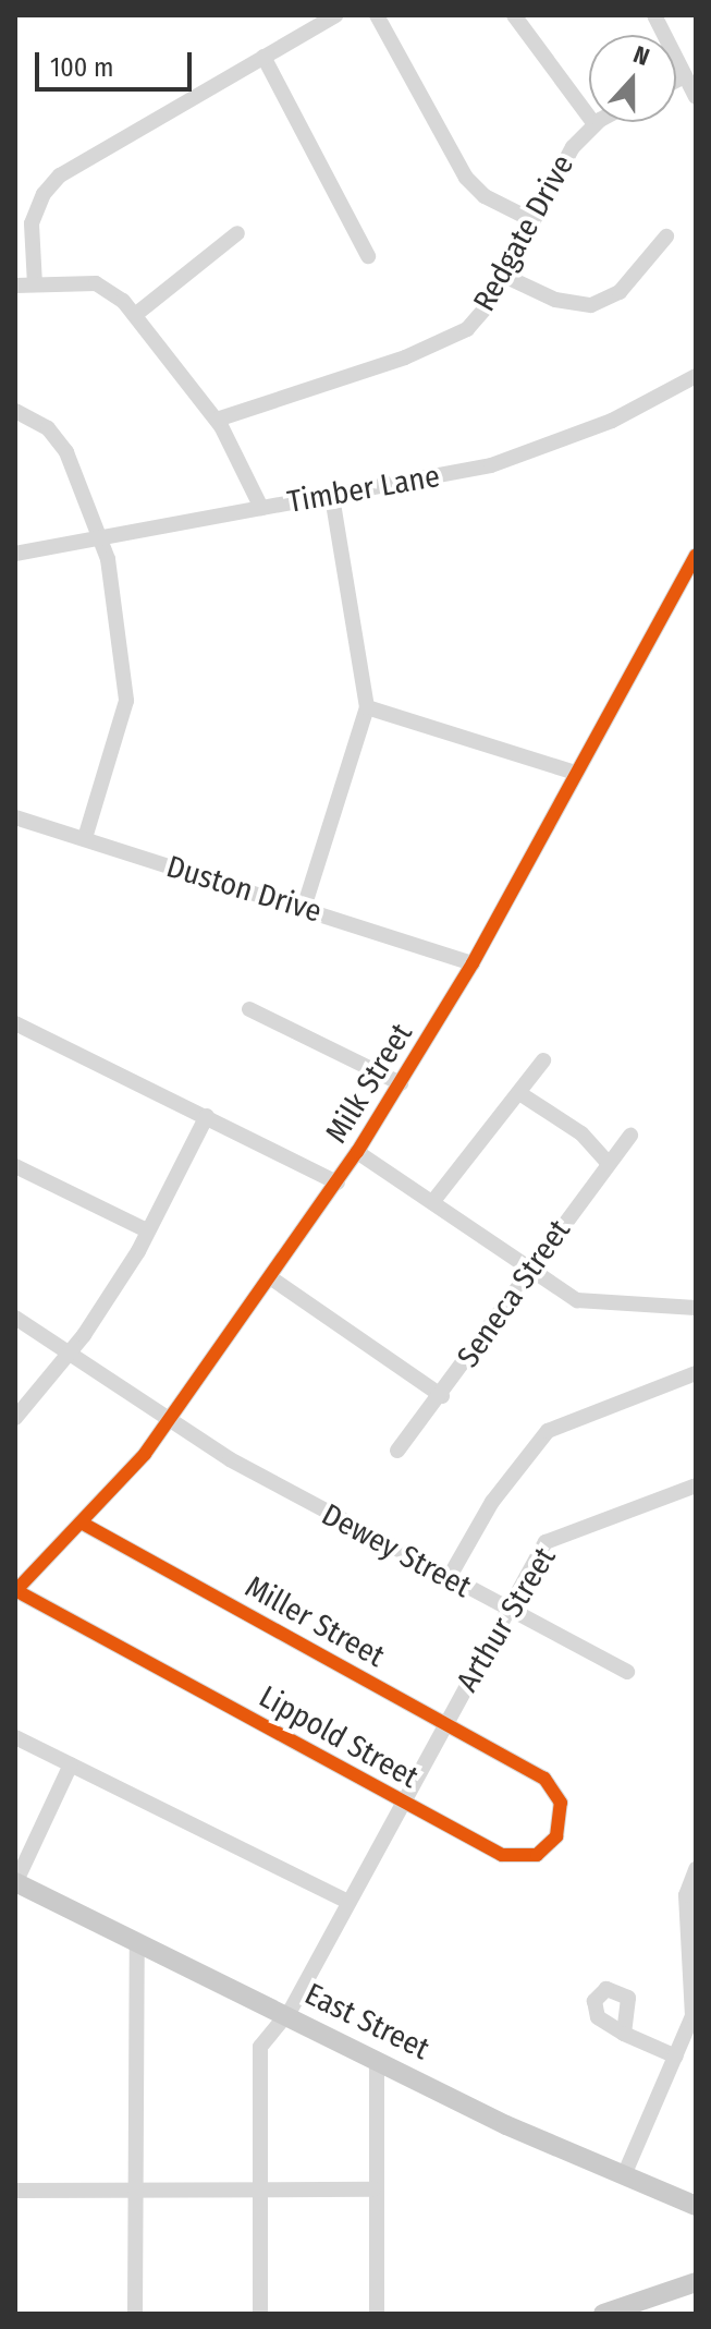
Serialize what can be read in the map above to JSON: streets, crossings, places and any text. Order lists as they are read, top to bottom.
{
  "streets": {
    "main road": ["East Street"],
    "street": [
      "Redgate Drive",
      "Timber Lane",
      "Duston Drive",
      "Milk Street",
      "Seneca Street",
      "Dewey Street",
      "Arthur Street",
      "Miller Street",
      "Lippold Street"
    ]
  },
  "crossings": [
    ["Duston Drive", "Milk Street"],
    ["Milk Street", "Dewey Street"],
    ["Milk Street", "Miller Street"],
    ["Milk Street", "Lippold Street"],
    ["Dewey Street", "Arthur Street"],
    ["Arthur Street", "Miller Street"],
    ["Arthur Street", "Lippold Street"],
    ["Arthur Street", "East Street"],
    ["Miller Street", "Lippold Street"]
  ],
  "scale_bar": "100 m",
  "north": "top"
}
